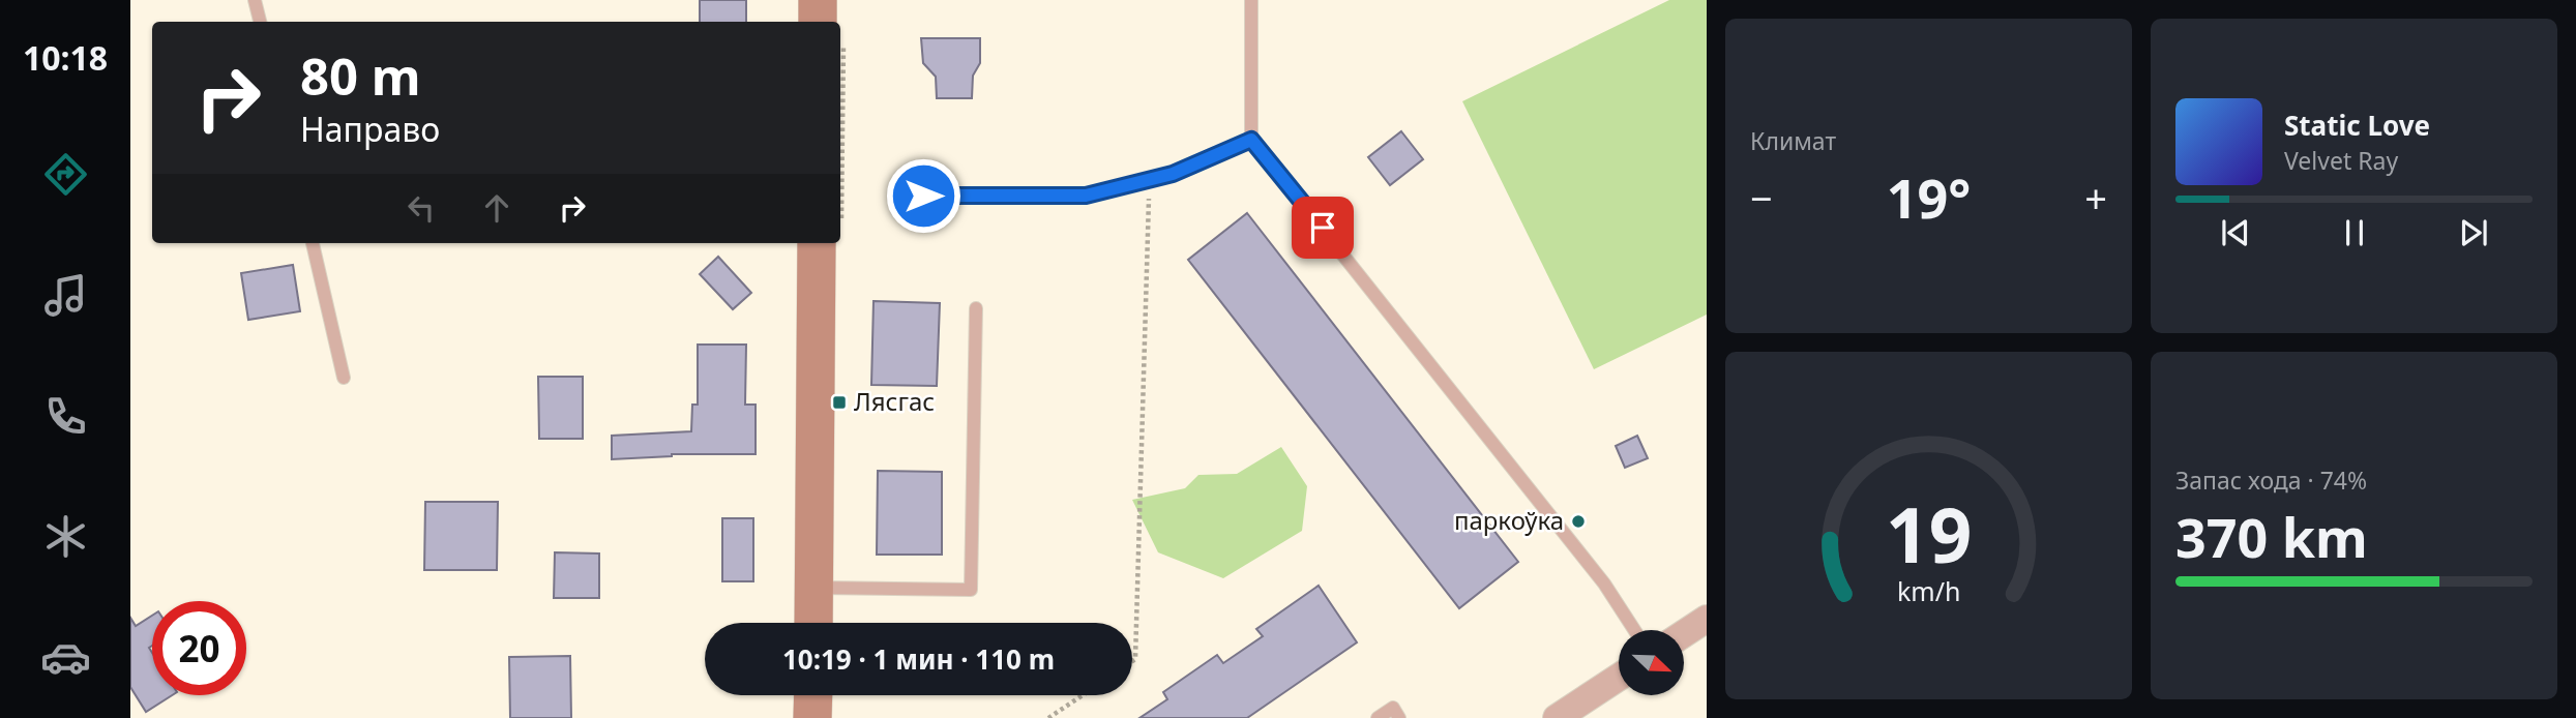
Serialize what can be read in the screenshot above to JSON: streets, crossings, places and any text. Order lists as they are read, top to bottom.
{
  "places": {
    "transit": ["Лясгас"],
    "other": ["паркоўка"]
  },
  "north": "bottom right",
  "page": {
    "tabs": "10:18",
    "tile": [
      "Климат",
      ["Запас хода · 74%", "370 km"]
    ],
    "turn": ["80 m", "Направо"],
    "song": ["Static Love", "Velvet Ray"],
    "heat": ["−", "19°", "+"],
    "limit": "20",
    "trip": "10:19 · 1 мин · 110 m",
    "gauge": ["19", "km/h"]
  }
}
